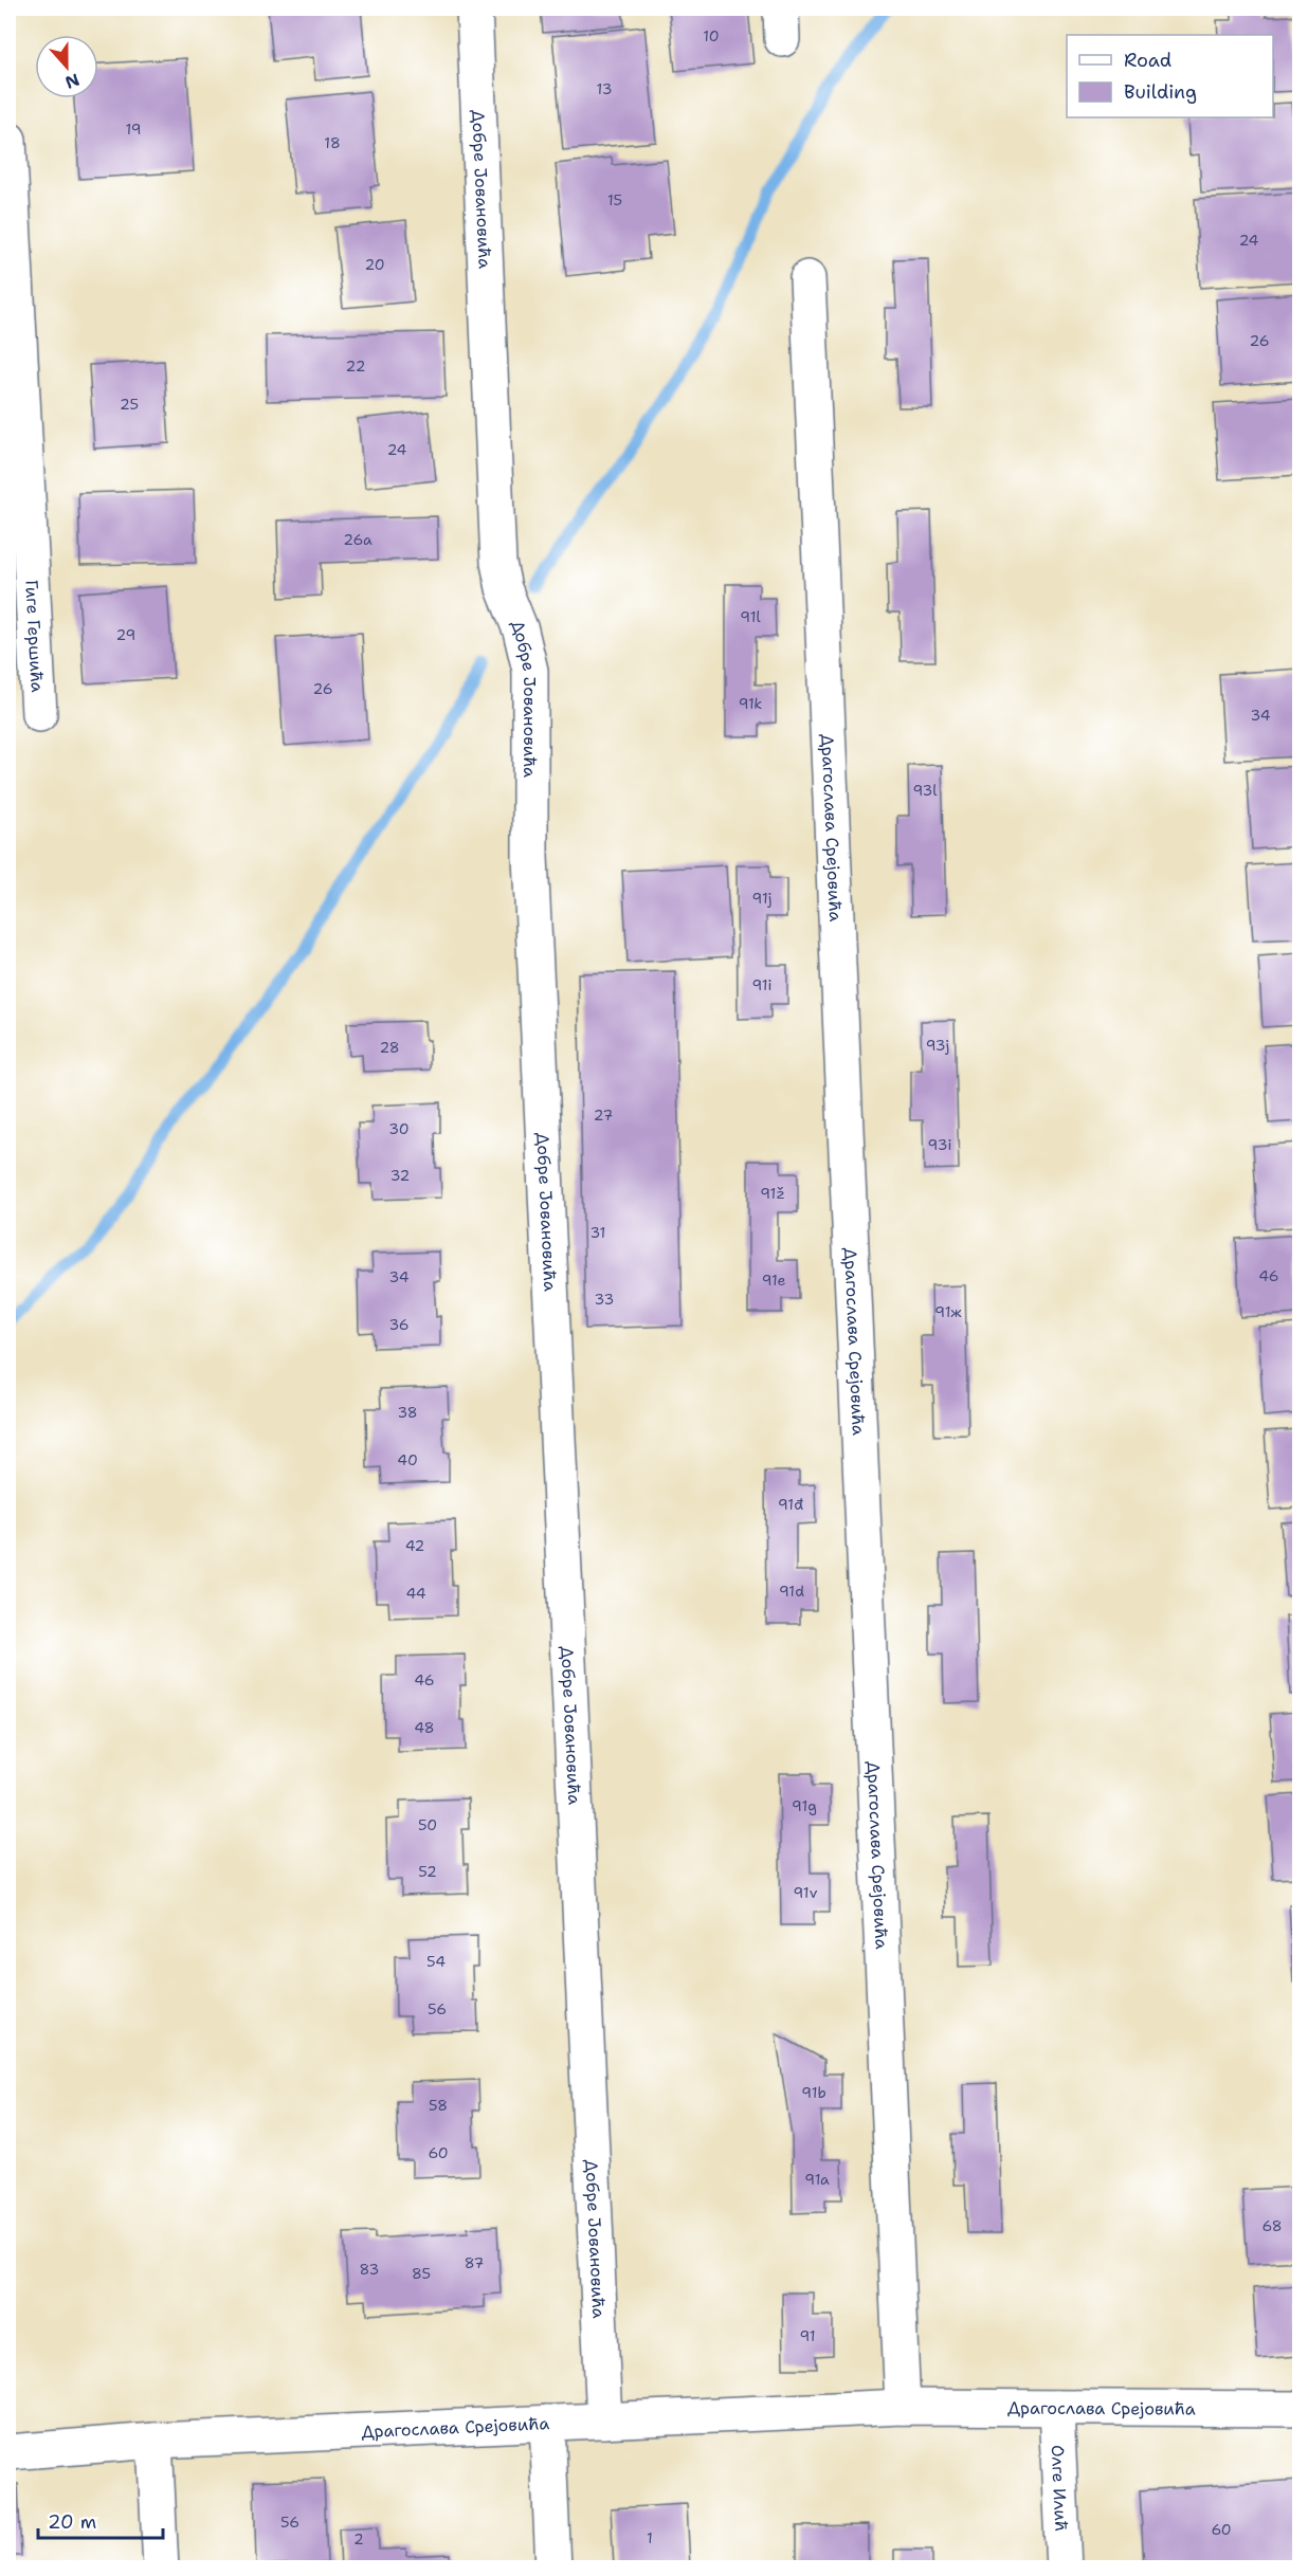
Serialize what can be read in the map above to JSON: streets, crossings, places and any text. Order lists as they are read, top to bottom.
{
  "streets": {
    "street": [
      "Добре Јовановића",
      "Гиге Гершића",
      "Драгослава Срејовића",
      "Олге Илић"
    ]
  },
  "crossings": [
    ["Добре Јовановића", "Драгослава Срејовића"],
    ["Драгослава Срејовића", "Олге Илић"]
  ],
  "house_numbers": [
    "10",
    "13",
    "19",
    "18",
    "15",
    "24",
    "20",
    "26",
    "22",
    "25",
    "24",
    "26a",
    "91l",
    "29",
    "26",
    "91k",
    "34",
    "93l",
    "91j",
    "91i",
    "93j",
    "28",
    "27",
    "30",
    "93i",
    "32",
    "91ž",
    "31",
    "46",
    "34",
    "91e",
    "33",
    "91ж",
    "36",
    "38",
    "40",
    "91đ",
    "42",
    "91d",
    "44",
    "46",
    "48",
    "91g",
    "50",
    "52",
    "91v",
    "54",
    "56",
    "91b",
    "58",
    "60",
    "91a",
    "68",
    "87",
    "83",
    "85",
    "91",
    "56",
    "60",
    "1",
    "2"
  ],
  "legend": ["Road", "Building"],
  "scale_bar": "20 m",
  "north": "bottom"
}
